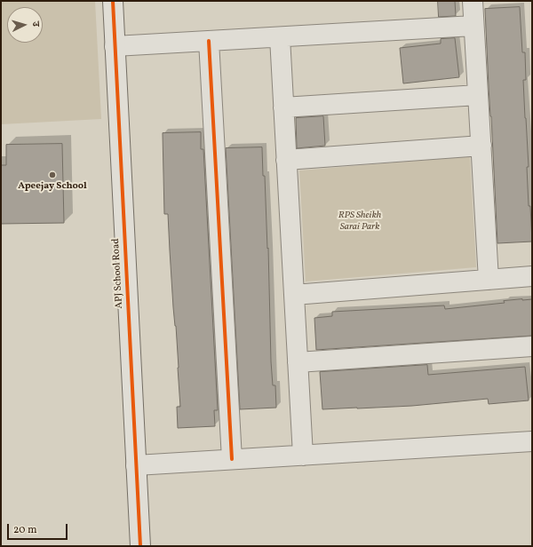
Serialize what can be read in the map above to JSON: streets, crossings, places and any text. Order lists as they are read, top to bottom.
{
  "streets": {
    "street": ["APJ School Road"]
  },
  "parks": ["RPS Sheikh Sarai Park"],
  "places": ["Apeejay School"],
  "scale_bar": "20 m",
  "north": "right"
}
